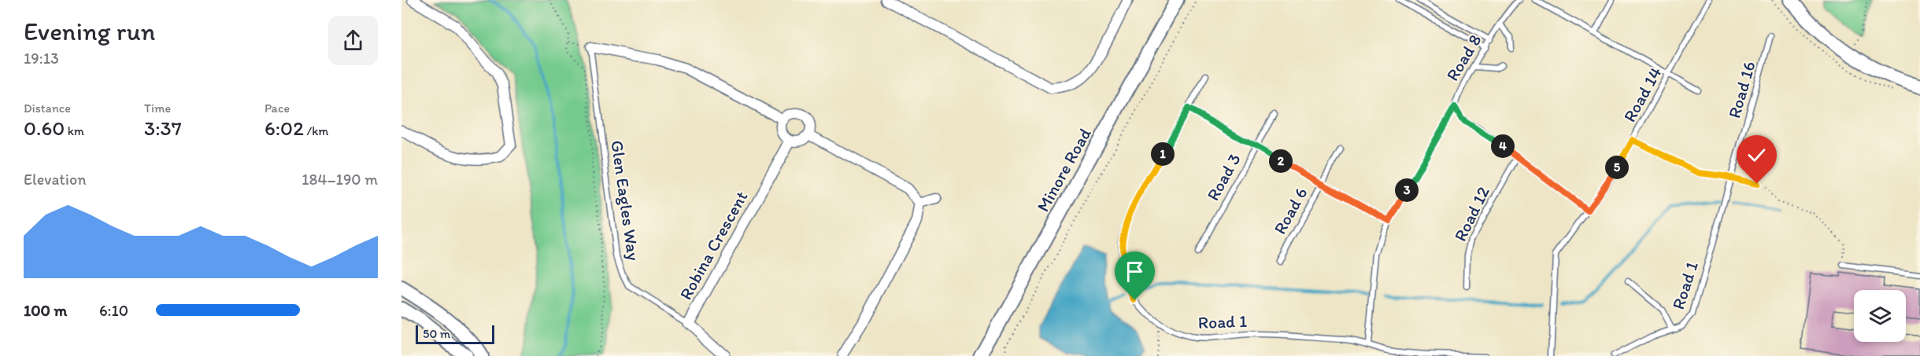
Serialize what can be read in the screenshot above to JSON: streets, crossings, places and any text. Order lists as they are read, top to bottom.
{
  "streets": {
    "street": ["Minore Road", "Robina Crescent"],
    "lane": [
      "Road 8",
      "Road 16",
      "Road 14",
      "Road 3",
      "Glen Eagles Way",
      "Road 6",
      "Road 12",
      "Road 1"
    ]
  },
  "crossings": [
    ["Road 8", "Road 1"],
    ["Road 16", "Road 1"],
    ["Glen Eagles Way", "Robina Crescent"]
  ],
  "scale_bar": "50 m",
  "page": {
    "heading": ["Evening run", "19:13"],
    "stats": [
      ["Distance", "0.60 km"],
      ["Time", "3:37"],
      ["Pace", "6:02 /km"]
    ],
    "pins": [
      "4",
      "1",
      "2",
      "5",
      "3"
    ],
    "chart": ["Elevation", "184–190 m"],
    "list": [
      {
        "name": "100 m",
        "note": "6:10"
      }
    ],
    "scale": "50 m"
  }
}
